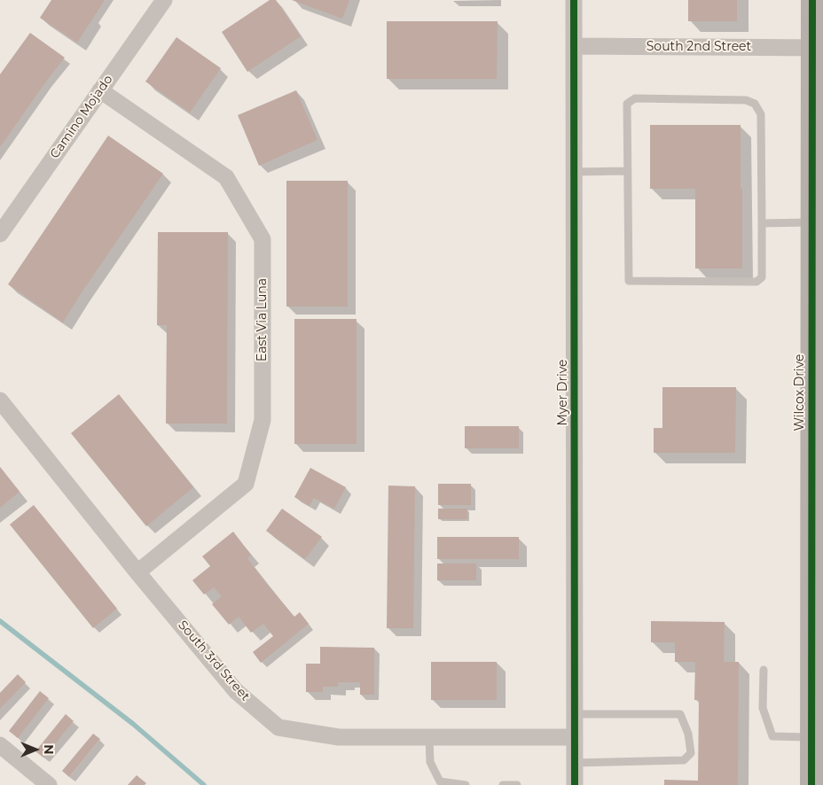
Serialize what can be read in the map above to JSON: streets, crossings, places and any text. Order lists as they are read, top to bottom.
{
  "streets": {
    "street": [
      "South 2nd Street",
      "Camino Mojado",
      "East Via Luna",
      "Myer Drive",
      "Wilcox Drive",
      "South 3rd Street"
    ]
  },
  "crossings": [
    ["South 2nd Street", "Myer Drive"],
    ["South 2nd Street", "Wilcox Drive"],
    ["Camino Mojado", "East Via Luna"],
    ["East Via Luna", "South 3rd Street"],
    ["Myer Drive", "South 3rd Street"]
  ],
  "north": "right"
}
